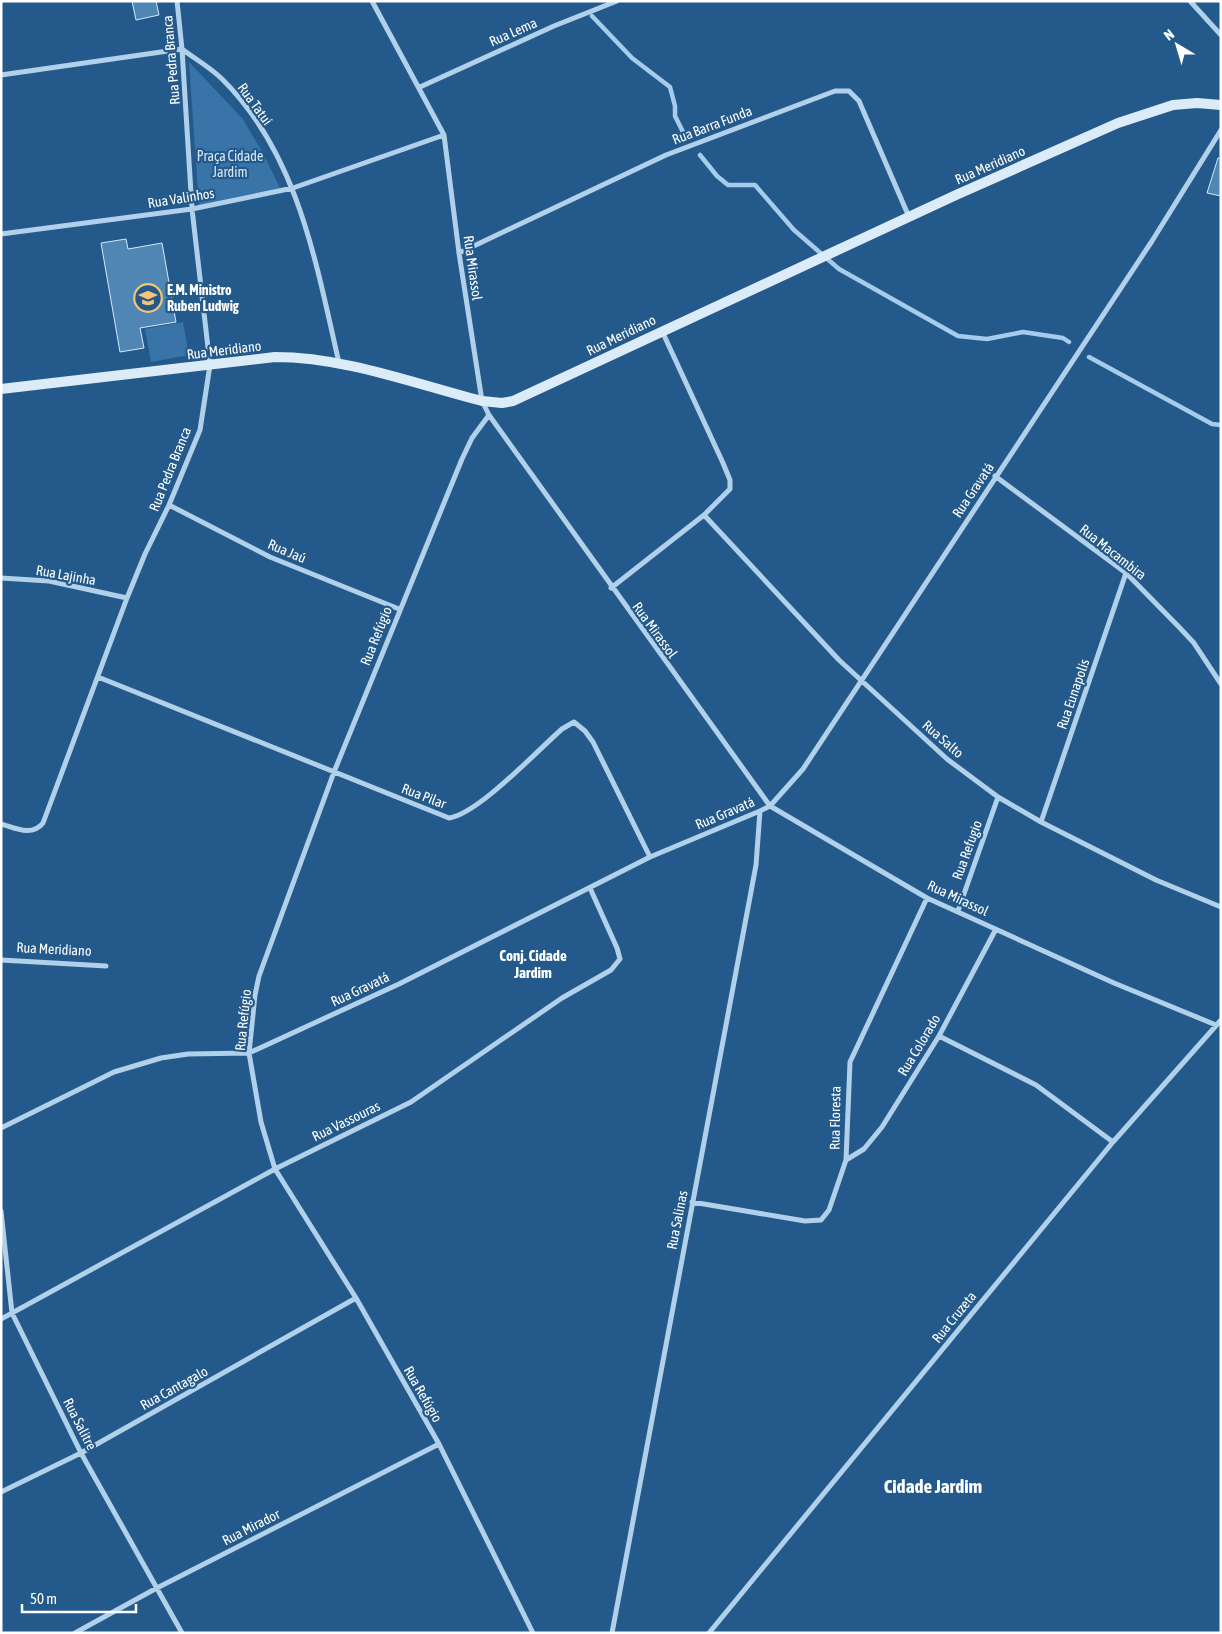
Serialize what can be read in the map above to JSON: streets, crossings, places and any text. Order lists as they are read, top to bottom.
{
  "streets": {
    "street": [
      "Rua Lema",
      "Rua Pedra Branca",
      "Rua Tatuí",
      "Rua Barra Funda",
      "Rua Meridiano",
      "Rua Valinhos",
      "Rua Mirassol",
      "Rua Gravatá",
      "Rua Jaú",
      "Rua Macambira",
      "Rua Lajinha",
      "Rua Refúgio",
      "Rua Eunapolis",
      "Rua Salto",
      "Rua Pilar",
      "Rua Refugio",
      "Rua Colorado",
      "Rua Floresta",
      "Rua Vassouras",
      "Rua Salinas",
      "Rua Cruzeta",
      "Rua Cantagalo",
      "Rua Salitre",
      "Rua Mirador"
    ]
  },
  "crossings": [
    ["Rua Lema", "Rua Mirassol"],
    ["Rua Pedra Branca", "Rua Tatuí"],
    ["Rua Pedra Branca", "Rua Meridiano"],
    ["Rua Pedra Branca", "Rua Valinhos"],
    ["Rua Pedra Branca", "Rua Jaú"],
    ["Rua Pedra Branca", "Rua Lajinha"],
    ["Rua Pedra Branca", "Rua Pilar"],
    ["Rua Tatuí", "Rua Meridiano"],
    ["Rua Tatuí", "Rua Valinhos"],
    ["Rua Barra Funda", "Rua Meridiano"],
    ["Rua Barra Funda", "Rua Mirassol"],
    ["Rua Meridiano", "Rua Mirassol"],
    ["Rua Valinhos", "Rua Mirassol"],
    ["Rua Mirassol", "Rua Gravatá"],
    ["Rua Mirassol", "Rua Refúgio"],
    ["Rua Mirassol", "Rua Refugio"],
    ["Rua Mirassol", "Rua Colorado"],
    ["Rua Mirassol", "Rua Floresta"],
    ["Rua Mirassol", "Rua Cruzeta"],
    ["Rua Gravatá", "Rua Macambira"],
    ["Rua Gravatá", "Rua Refúgio"],
    ["Rua Gravatá", "Rua Salto"],
    ["Rua Gravatá", "Rua Pilar"],
    ["Rua Gravatá", "Rua Vassouras"],
    ["Rua Gravatá", "Rua Salinas"],
    ["Rua Jaú", "Rua Refúgio"],
    ["Rua Macambira", "Rua Eunapolis"],
    ["Rua Refúgio", "Rua Pilar"],
    ["Rua Refúgio", "Rua Vassouras"],
    ["Rua Refúgio", "Rua Cantagalo"],
    ["Rua Refúgio", "Rua Mirador"],
    ["Rua Eunapolis", "Rua Salto"],
    ["Rua Salto", "Rua Refugio"],
    ["Rua Colorado", "Rua Floresta"],
    ["Rua Floresta", "Rua Salinas"],
    ["Rua Vassouras", "Rua Salitre"],
    ["Rua Cantagalo", "Rua Salitre"],
    ["Rua Salitre", "Rua Mirador"]
  ],
  "districts": ["Conj. Cidade Jardim", "Cidade Jardim"],
  "parks": ["Praça Cidade Jardim"],
  "places": {
    "school or university": ["E.M. Ministro Ruben Ludwig"]
  },
  "scale_bar": "50 m",
  "north": "top left"
}
